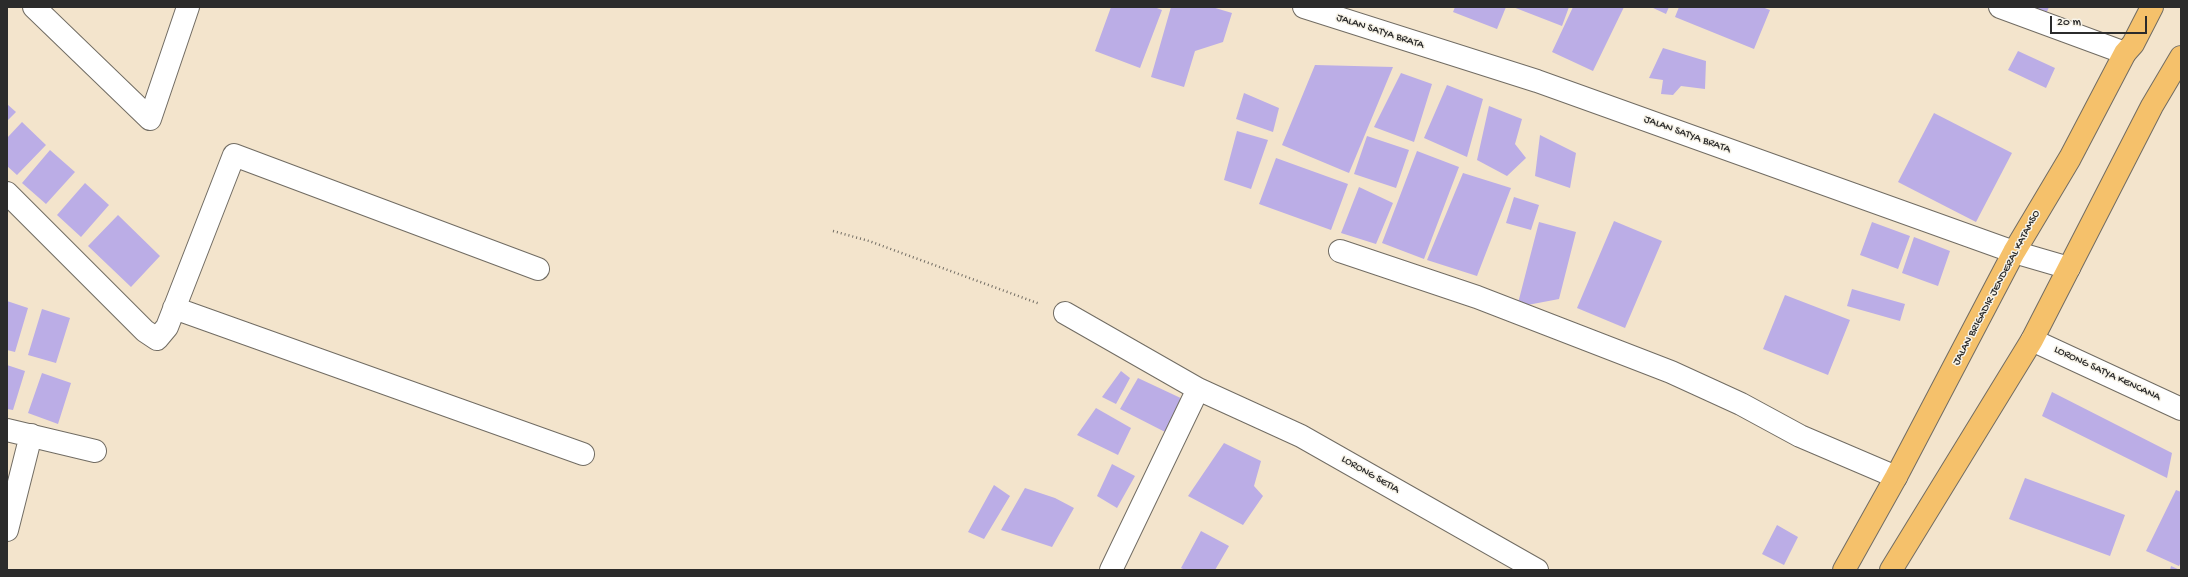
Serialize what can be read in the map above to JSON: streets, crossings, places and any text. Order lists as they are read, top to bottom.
{
  "streets": {
    "main road": ["JALAN BRIGADIR JENDERAL KATAMSO"],
    "street": ["JALAN SATYA BRATA", "LORONG SATYA KENCANA", "LORONG SETIA"]
  },
  "crossings": [
    ["JALAN SATYA BRATA", "JALAN BRIGADIR JENDERAL KATAMSO"]
  ],
  "scale_bar": "20 m"
}
